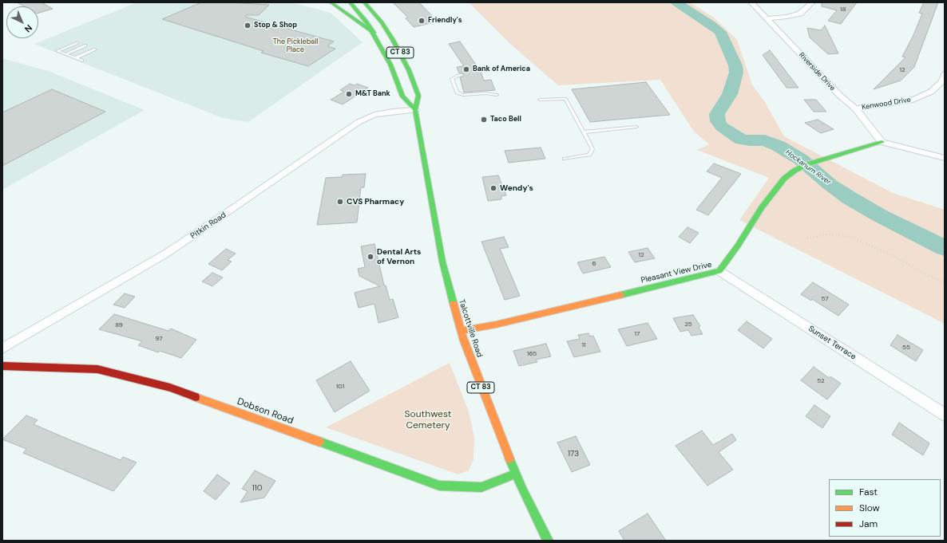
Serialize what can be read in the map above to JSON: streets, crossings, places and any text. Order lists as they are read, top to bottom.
{
  "streets": {
    "main road": [
      "CT 83",
      "Pleasant View Drive",
      "Talcottville Road",
      "Dobson Road"
    ],
    "street": [
      "Riverside Drive",
      "Kenwood Drive",
      "Pitkin Road",
      "Sunset Terrace"
    ]
  },
  "crossings": [
    ["CT 83", "Pitkin Road"],
    ["CT 83", "Talcottville Road"],
    ["Riverside Drive", "Kenwood Drive"],
    ["Riverside Drive", "Pleasant View Drive"],
    ["Pitkin Road", "Talcottville Road"],
    ["Pleasant View Drive", "Talcottville Road"],
    ["Pleasant View Drive", "Sunset Terrace"],
    ["Talcottville Road", "Dobson Road"]
  ],
  "water": ["Hockanum River"],
  "parks": ["The Pickleball Place", "Southwest Cemetery"],
  "places": [
    "Friendly's",
    "Stop & Shop",
    "Bank of America",
    "M&T Bank",
    "Taco Bell",
    "Wendy's",
    "CVS Pharmacy",
    "Dental Arts of Vernon"
  ],
  "house_numbers": [
    "18",
    "12",
    "12",
    "6",
    "57",
    "25",
    "89",
    "17",
    "97",
    "11",
    "55",
    "165",
    "52",
    "101",
    "173",
    "110"
  ],
  "legend": ["Fast", "Slow", "Jam"],
  "north": "bottom right"
}
